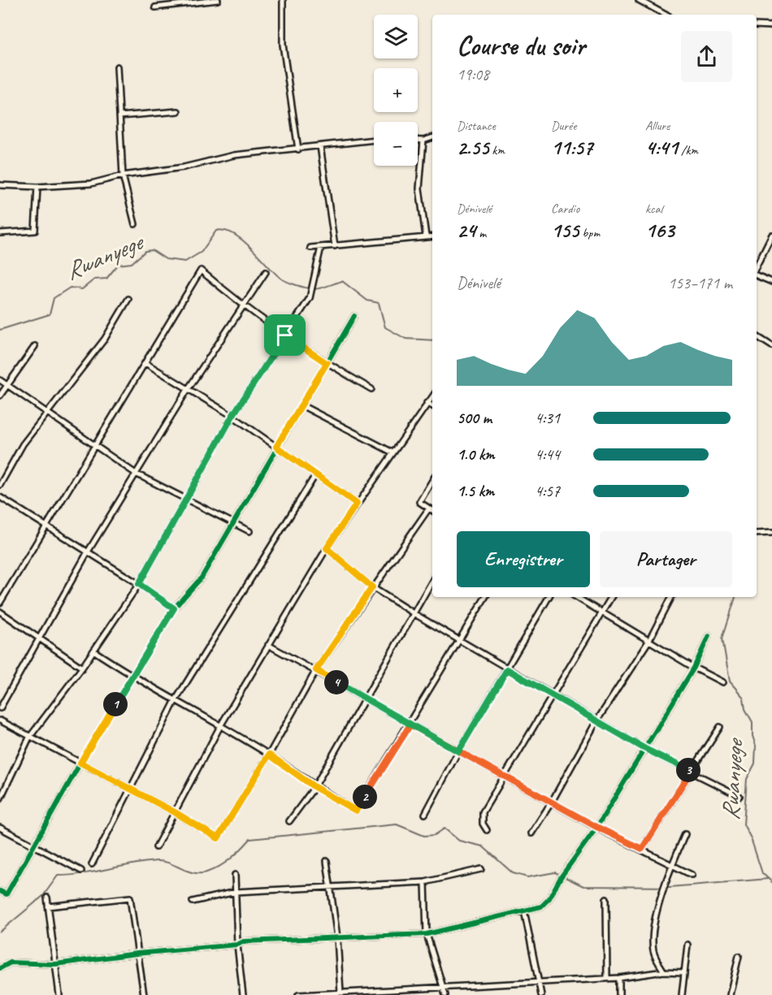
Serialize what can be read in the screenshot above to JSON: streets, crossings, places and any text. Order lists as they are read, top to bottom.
{
  "water": ["Rwanyege"],
  "page": {
    "map_buttons": ["+", "−"],
    "heading": ["Course du soir", "19:08"],
    "stats": [
      ["Distance", "2.55 km"],
      ["Durée", "11:57"],
      ["Allure", "4:41 /km"],
      ["Dénivelé", "24 m"],
      ["Cardio", "155 bpm"],
      ["kcal", "163"]
    ],
    "chart": ["Dénivelé", "153–171 m"],
    "list": [
      {
        "name": "500 m",
        "note": "4:31"
      },
      {
        "name": "1.0 km",
        "note": "4:44"
      },
      {
        "name": "1.5 km",
        "note": "4:57"
      }
    ],
    "buttons": ["Enregistrer", "Partager"],
    "pins": [
      "4",
      "1",
      "3",
      "2"
    ]
  }
}
